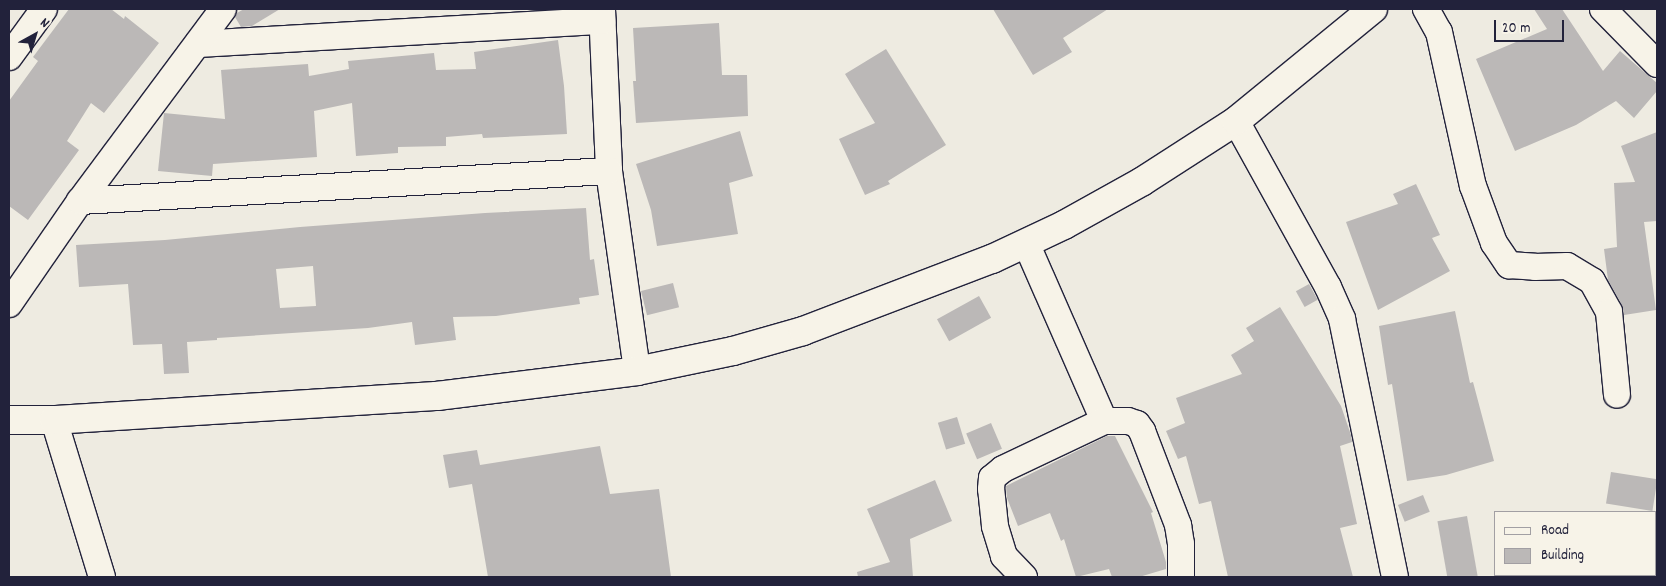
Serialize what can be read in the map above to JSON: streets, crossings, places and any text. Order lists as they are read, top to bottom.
{
  "legend": ["Road", "Building"],
  "scale_bar": "20 m",
  "north": "top right"
}
